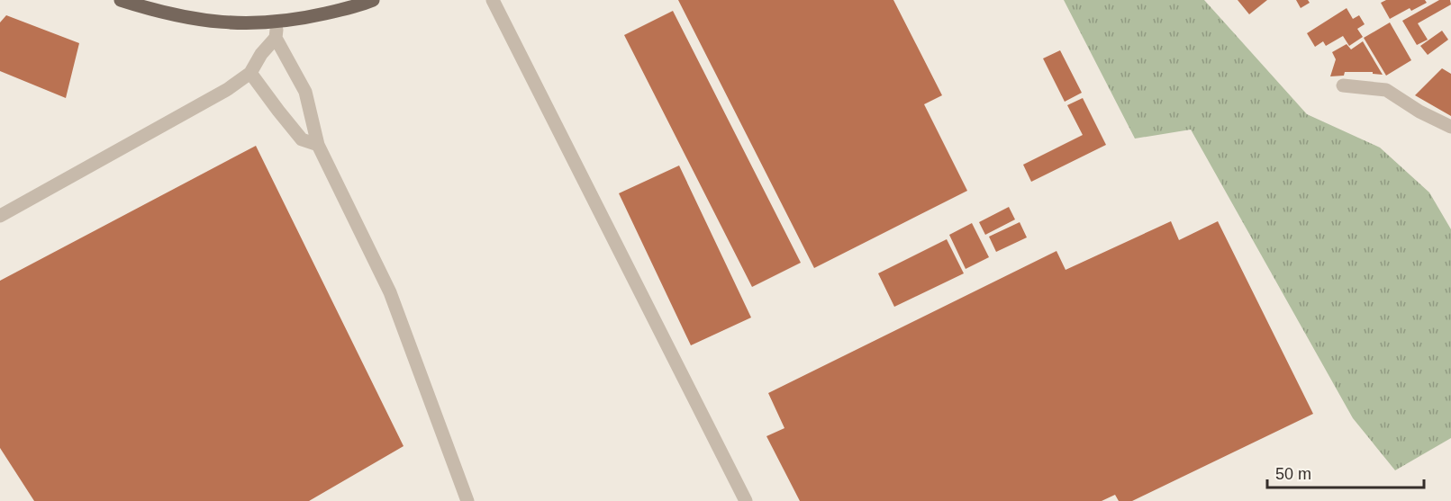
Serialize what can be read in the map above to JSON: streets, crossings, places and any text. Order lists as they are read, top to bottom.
{
  "scale_bar": "50 m"
}
